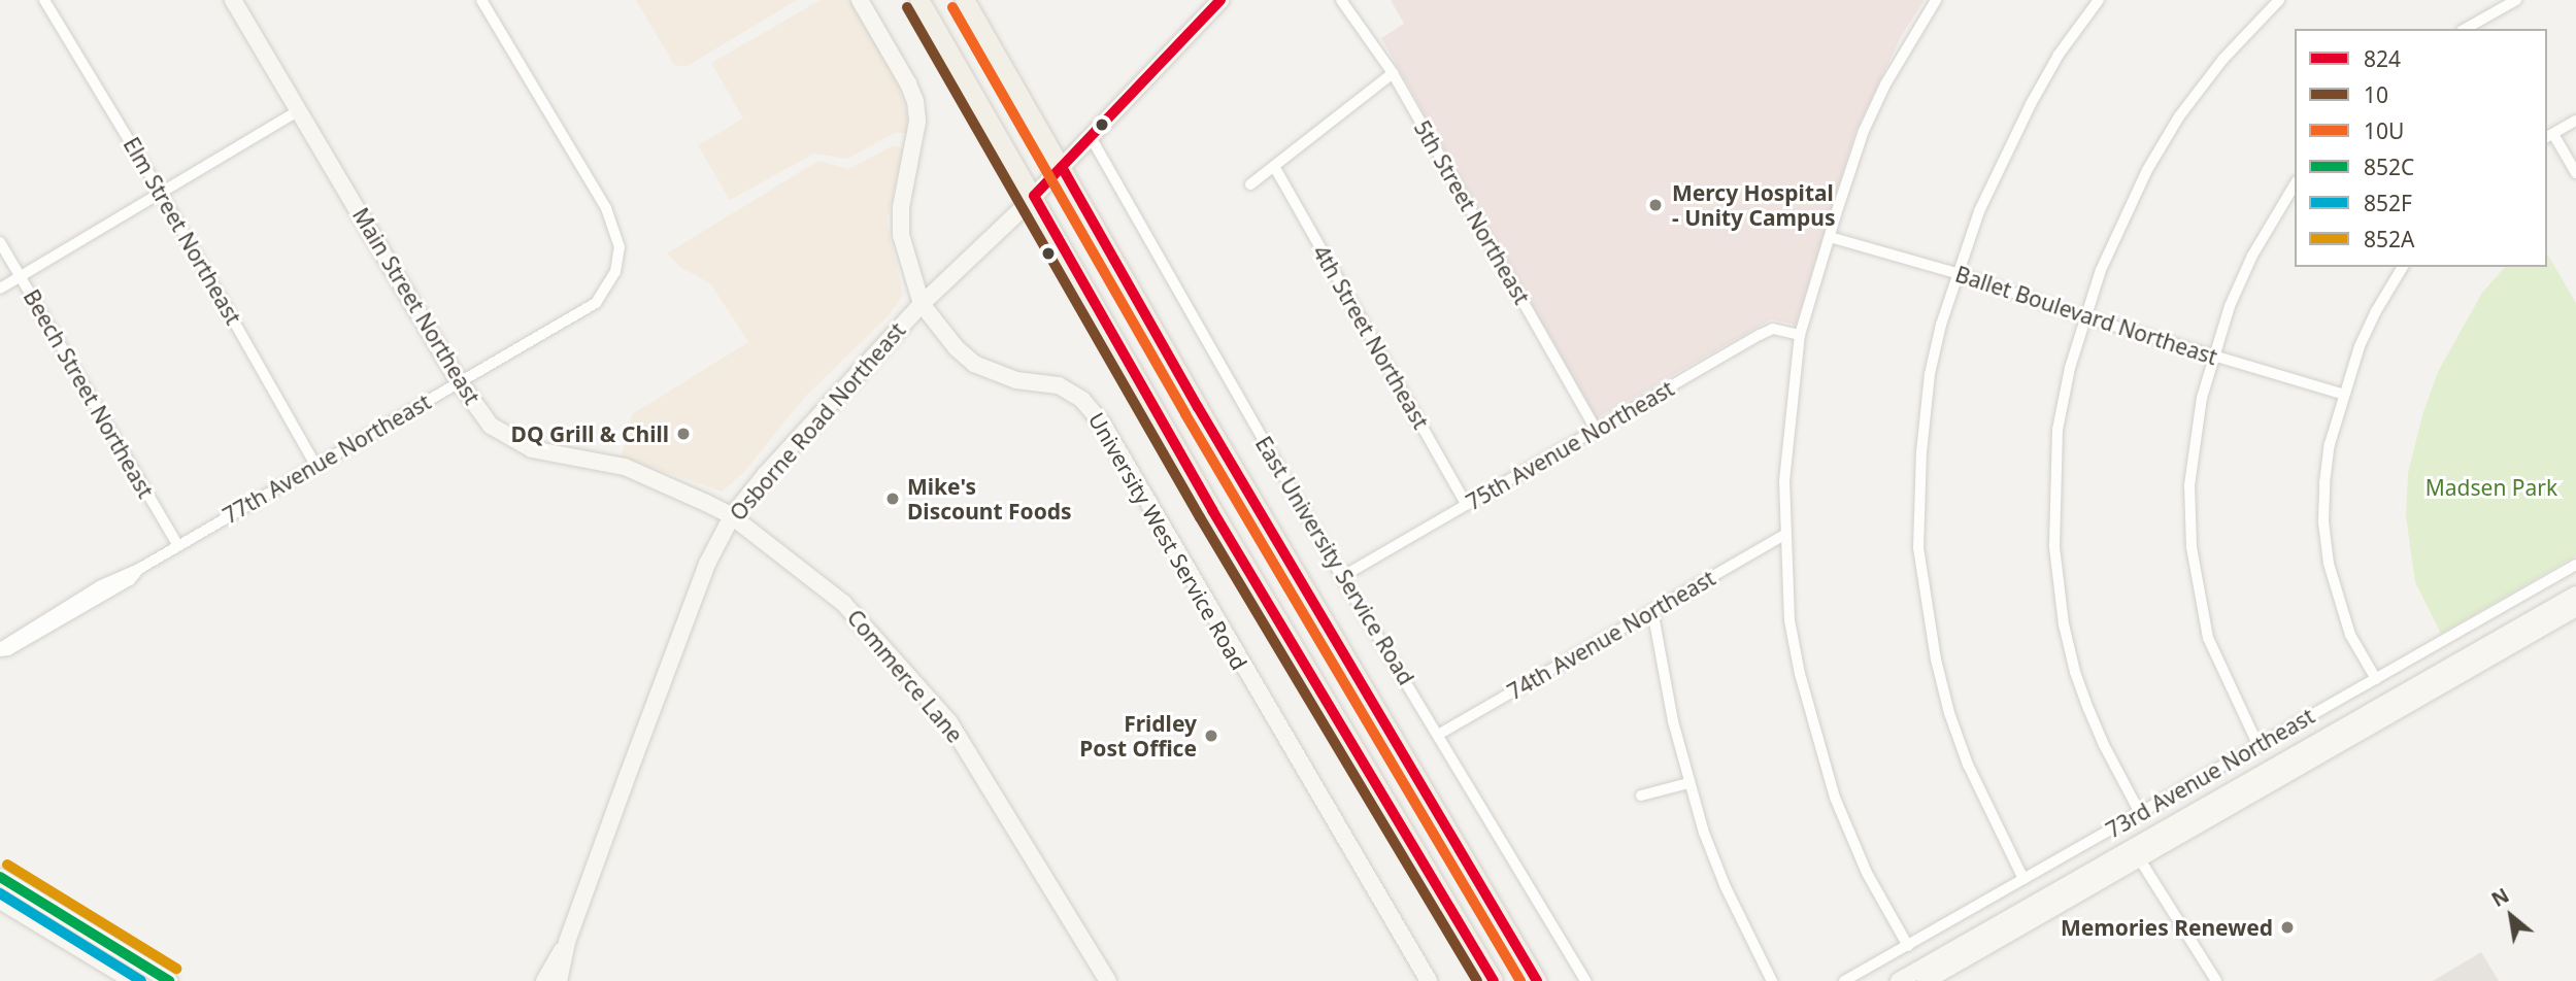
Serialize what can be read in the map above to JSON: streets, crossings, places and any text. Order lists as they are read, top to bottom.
{
  "streets": {
    "street": [
      "5th Street Northeast",
      "Elm Street Northeast",
      "Main Street Northeast",
      "Ballet Boulevard Northeast",
      "4th Street Northeast",
      "Beech Street Northeast",
      "Osborne Road Northeast",
      "75th Avenue Northeast",
      "77th Avenue Northeast",
      "University West Service Road",
      "East University Service Road",
      "74th Avenue Northeast",
      "Commerce Lane",
      "73rd Avenue Northeast"
    ]
  },
  "crossings": [
    ["5th Street Northeast", "75th Avenue Northeast"],
    ["Elm Street Northeast", "77th Avenue Northeast"],
    ["Main Street Northeast", "Osborne Road Northeast"],
    ["Main Street Northeast", "77th Avenue Northeast"],
    ["Main Street Northeast", "Commerce Lane"],
    ["4th Street Northeast", "75th Avenue Northeast"],
    ["Beech Street Northeast", "77th Avenue Northeast"],
    ["Osborne Road Northeast", "University West Service Road"],
    ["Osborne Road Northeast", "East University Service Road"],
    ["Osborne Road Northeast", "Commerce Lane"],
    ["75th Avenue Northeast", "East University Service Road"],
    ["East University Service Road", "74th Avenue Northeast"]
  ],
  "parks": ["Madsen Park"],
  "places": [
    "Mercy Hospital - Unity Campus",
    "DQ Grill & Chill",
    "Mike's Discount Foods",
    "Fridley Post Office",
    "Memories Renewed"
  ],
  "lines": [
    "transit line 824",
    "transit line 10",
    "transit line 10U",
    "transit line 852A",
    "transit line 852C",
    "transit line 852F"
  ],
  "legend": [
    "824",
    "10",
    "10U",
    "852C",
    "852F",
    "852A"
  ],
  "north": "top left"
}
